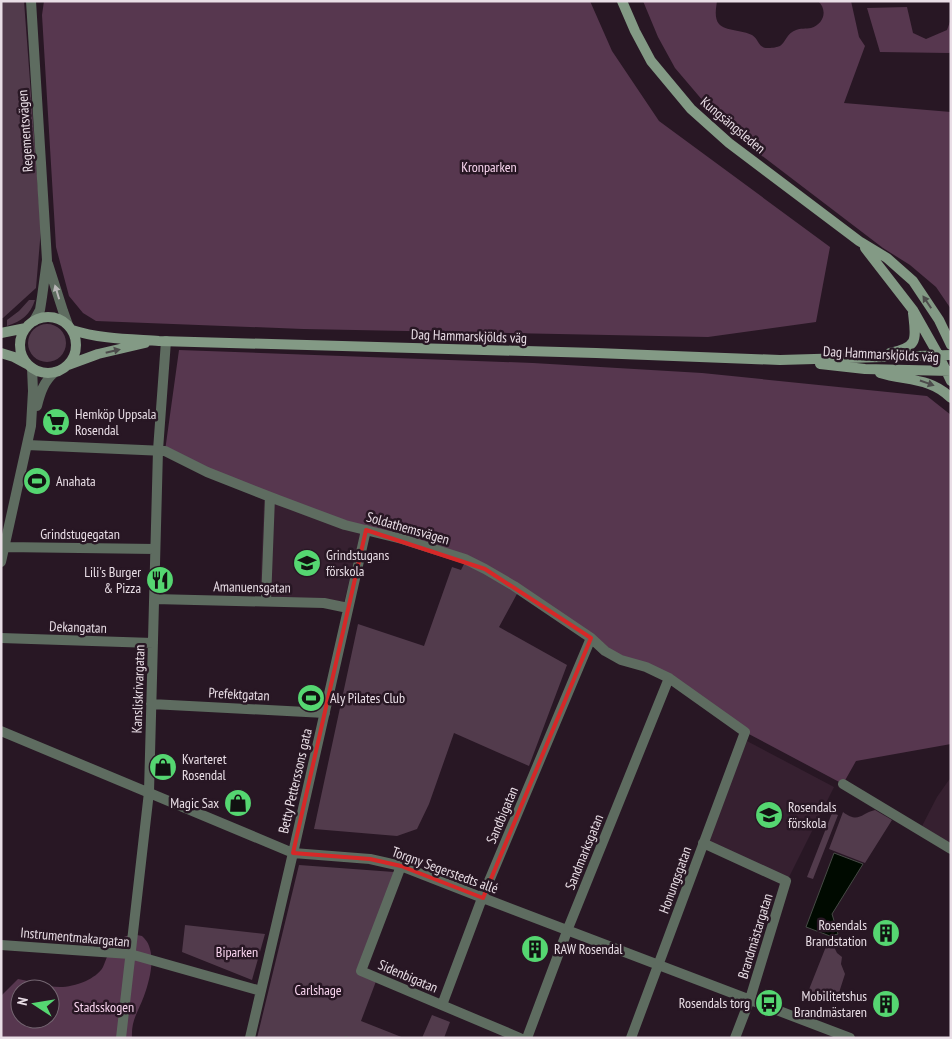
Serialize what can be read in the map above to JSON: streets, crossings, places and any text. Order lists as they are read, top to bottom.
{
  "streets": {
    "main road": ["Kungsängsleden", "Dag Hammarskjölds väg"],
    "street": [
      "Regementsvägen",
      "Soldathemsvägen",
      "Grindstugegatan",
      "Amanuensgatan",
      "Dekangatan",
      "Kansliskrivargatan",
      "Prefektgatan",
      "Betty Petterssons gata",
      "Sandbigatan",
      "Sandmarksgatan",
      "Torgny Segerstedts allé",
      "Honungsgatan",
      "Brandmästargatan",
      "Instrumentmakargatan",
      "Sidenbigatan"
    ]
  },
  "crossings": [
    ["Kungsängsleden", "Dag Hammarskjölds väg"],
    ["Regementsvägen", "Dag Hammarskjölds väg"],
    ["Dag Hammarskjölds väg", "Kansliskrivargatan"],
    ["Soldathemsvägen", "Kansliskrivargatan"],
    ["Soldathemsvägen", "Betty Petterssons gata"],
    ["Soldathemsvägen", "Sandbigatan"],
    ["Soldathemsvägen", "Sandmarksgatan"],
    ["Soldathemsvägen", "Honungsgatan"],
    ["Grindstugegatan", "Kansliskrivargatan"],
    ["Amanuensgatan", "Kansliskrivargatan"],
    ["Amanuensgatan", "Betty Petterssons gata"],
    ["Dekangatan", "Kansliskrivargatan"],
    ["Kansliskrivargatan", "Prefektgatan"],
    ["Kansliskrivargatan", "Torgny Segerstedts allé"],
    ["Kansliskrivargatan", "Instrumentmakargatan"],
    ["Prefektgatan", "Betty Petterssons gata"],
    ["Betty Petterssons gata", "Torgny Segerstedts allé"],
    ["Betty Petterssons gata", "Instrumentmakargatan"],
    ["Sandbigatan", "Torgny Segerstedts allé"],
    ["Sandbigatan", "Sidenbigatan"],
    ["Sandmarksgatan", "Torgny Segerstedts allé"],
    ["Torgny Segerstedts allé", "Honungsgatan"],
    ["Torgny Segerstedts allé", "Brandmästargatan"],
    ["Torgny Segerstedts allé", "Sidenbigatan"],
    ["Honungsgatan", "Brandmästargatan"]
  ],
  "parks": [
    "Kronparken",
    "Biparken",
    "Carlshage",
    "Stadsskogen"
  ],
  "places": {
    "supermarket": ["Hemköp Uppsala Rosendal"],
    "sports": ["Anahata", "Aly Pilates Club"],
    "school or university": ["Grindstugans förskola", "Rosendals förskola"],
    "restaurant": ["Lili's Burger & Pizza"],
    "shop": ["Kvarteret Rosendal", "Magic Sax"],
    "building": ["Rosendals Brandstation", "RAW Rosendal", "Mobilitetshus Brandmästaren"],
    "bus stop": ["Rosendals torg"]
  },
  "north": "left"
}
